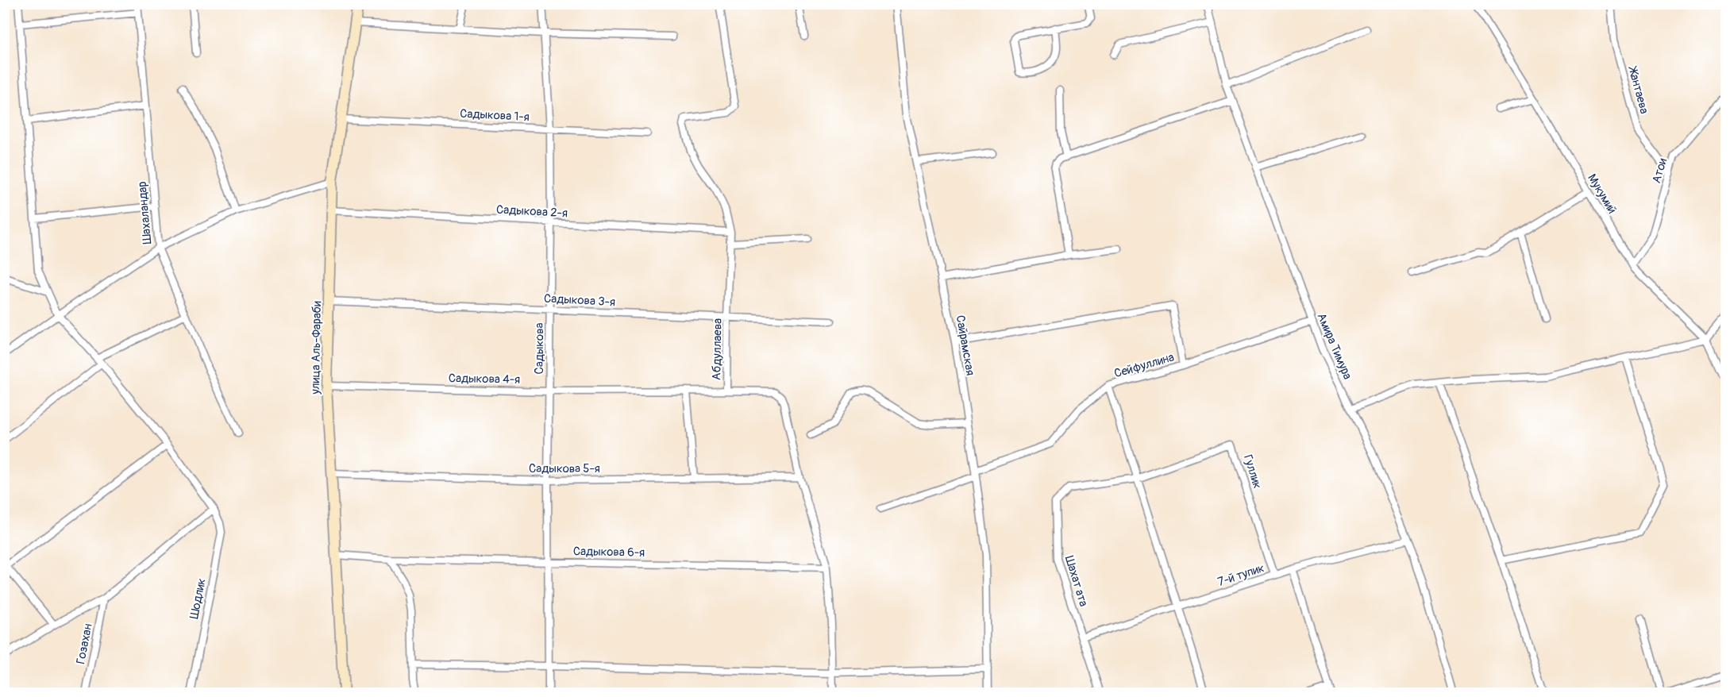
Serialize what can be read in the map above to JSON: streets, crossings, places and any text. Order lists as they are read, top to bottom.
{
  "streets": {
    "main road": ["улица Аль-Фараби"],
    "street": [
      "Жантаева",
      "Садыкова 1-я",
      "Атои",
      "Мукумий",
      "Садыкова 2-я",
      "Шахаландар",
      "Садыкова 3-я",
      "Сайрамская",
      "Амира Тимура",
      "Садыкова",
      "Абдуллаева",
      "Сейфуллина",
      "Садыкова 4-я",
      "Садыкова 5-я",
      "Гуллик",
      "Садыкова 6-я",
      "7-й тупик",
      "Шахат ата",
      "Шодлик",
      "Гозахан"
    ]
  },
  "crossings": [
    ["Жантаева", "Атои"],
    ["Садыкова 1-я", "улица Аль-Фараби"],
    ["Садыкова 1-я", "Садыкова"],
    ["Атои", "Мукумий"],
    ["Садыкова 2-я", "улица Аль-Фараби"],
    ["Садыкова 2-я", "Садыкова"],
    ["Садыкова 2-я", "Абдуллаева"],
    ["Садыкова 3-я", "улица Аль-Фараби"],
    ["Садыкова 3-я", "Садыкова"],
    ["Садыкова 3-я", "Абдуллаева"],
    ["Сайрамская", "Сейфуллина"],
    ["Амира Тимура", "Сейфуллина"],
    ["Амира Тимура", "7-й тупик"],
    ["улица Аль-Фараби", "Садыкова 4-я"],
    ["улица Аль-Фараби", "Садыкова 5-я"],
    ["улица Аль-Фараби", "Садыкова 6-я"],
    ["Садыкова", "Садыкова 4-я"],
    ["Садыкова", "Садыкова 5-я"],
    ["Садыкова", "Садыкова 6-я"],
    ["Абдуллаева", "Садыкова 4-я"],
    ["Абдуллаева", "Садыкова 5-я"],
    ["Абдуллаева", "Садыкова 6-я"],
    ["Гуллик", "7-й тупик"],
    ["Гуллик", "Шахат ата"],
    ["7-й тупик", "Шахат ата"]
  ]
}
